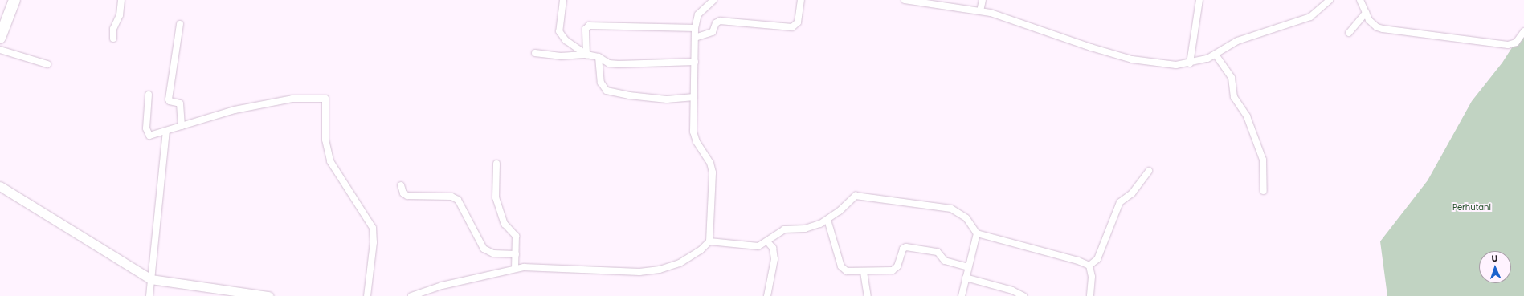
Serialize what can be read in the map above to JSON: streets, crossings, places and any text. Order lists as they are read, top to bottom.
{
  "parks": ["Perhutani"],
  "north": "top"
}
